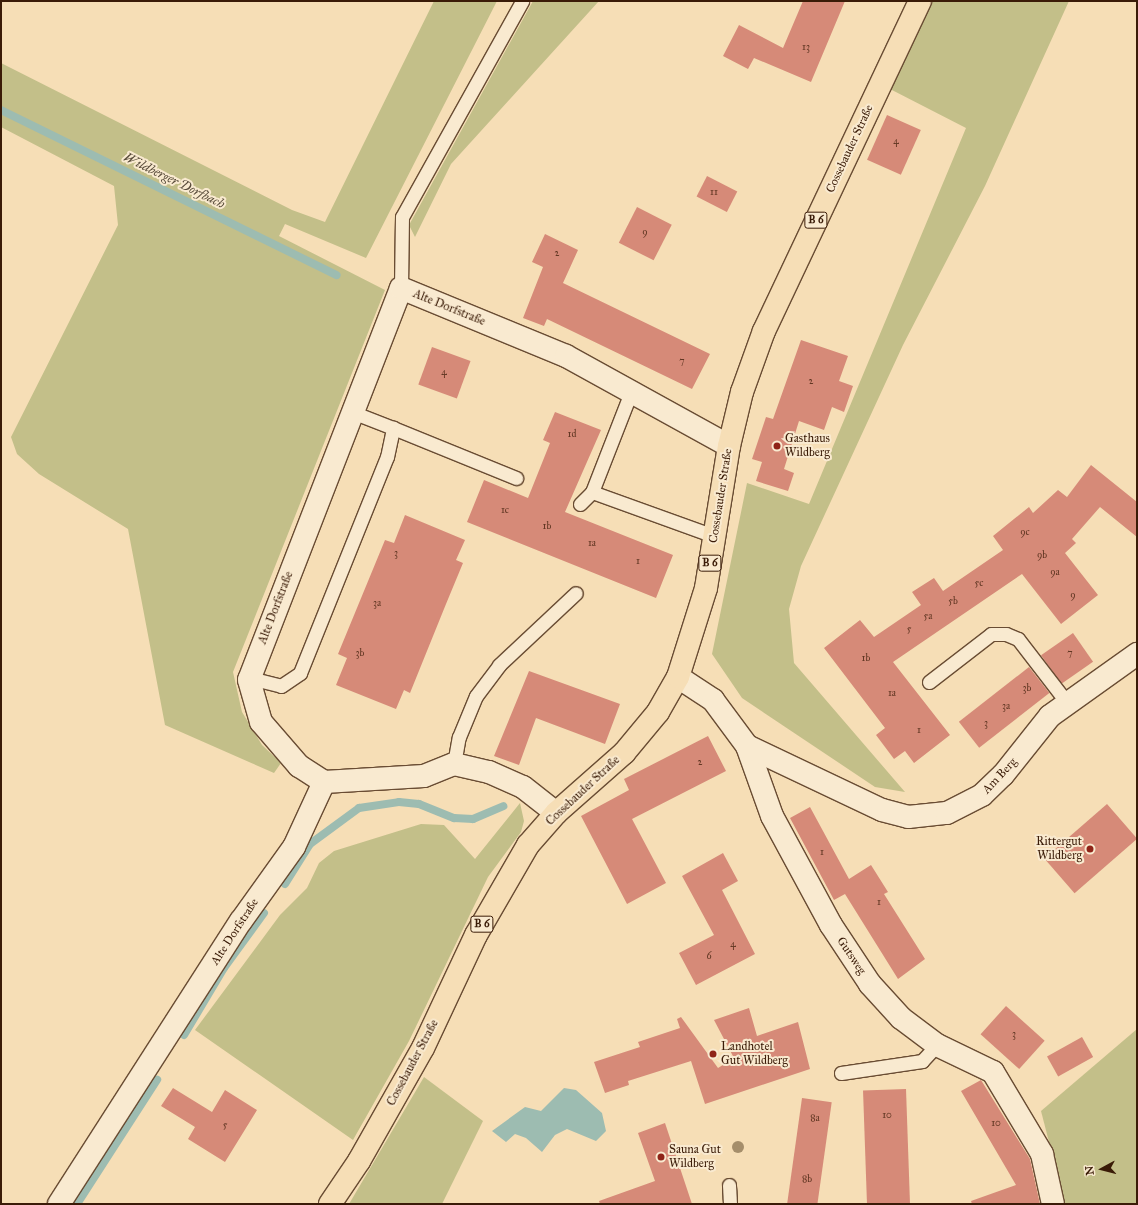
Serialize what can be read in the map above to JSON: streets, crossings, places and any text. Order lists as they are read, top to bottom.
{
  "streets": {
    "main road": ["Cossebauder Straße", "B 6"],
    "street": ["Alte Dorfstraße", "Am Berg", "Gutsweg"]
  },
  "crossings": [
    ["Cossebauder Straße", "Alte Dorfstraße"],
    ["Cossebauder Straße", "Gutsweg"],
    ["Am Berg", "Gutsweg"]
  ],
  "water": ["Wildberger Dorfbach"],
  "places": [
    "Gasthaus Wildberg",
    "Rittergut Wildberg",
    "Landhotel Gut Wildberg",
    "Sauna Gut Wildberg"
  ],
  "house_numbers": [
    "13",
    "4",
    "11",
    "9",
    "2",
    "7",
    "4",
    "2",
    "1d",
    "1c",
    "1b",
    "9c",
    "1a",
    "3",
    "9b",
    "1",
    "9a",
    "5c",
    "9",
    "5b",
    "3a",
    "5a",
    "5",
    "3b",
    "7",
    "1b",
    "3b",
    "1a",
    "3a",
    "3",
    "1",
    "2",
    "1",
    "1",
    "4",
    "6",
    "3",
    "10",
    "8a",
    "10",
    "5",
    "8b"
  ],
  "north": "left"
}
